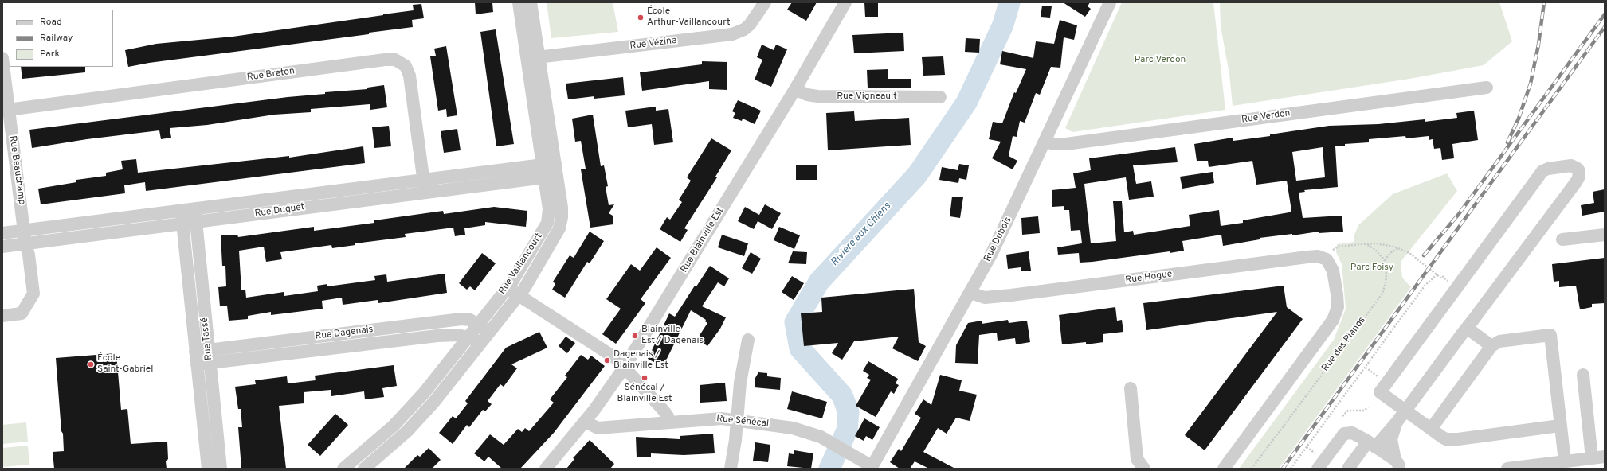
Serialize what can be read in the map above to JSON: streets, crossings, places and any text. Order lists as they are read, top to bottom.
{
  "streets": {
    "street": [
      "Rue Vézina",
      "Rue Breton",
      "Rue Vigneault",
      "Rue Verdon",
      "Rue Beauchamp",
      "Rue Duquet",
      "Rue Dubois",
      "Rue Blainville Est",
      "Rue Vaillancourt",
      "Rue Hogue",
      "Rue Dagenais",
      "Rue Tassé",
      "Rue Sénécal"
    ],
    "path": ["Rue des Pianos"]
  },
  "crossings": [
    ["Rue Vézina", "Rue Vaillancourt"],
    ["Rue Breton", "Rue Beauchamp"],
    ["Rue Breton", "Rue Duquet"],
    ["Rue Vigneault", "Rue Blainville Est"],
    ["Rue Verdon", "Rue Dubois"],
    ["Rue Beauchamp", "Rue Duquet"],
    ["Rue Duquet", "Rue Vaillancourt"],
    ["Rue Duquet", "Rue Tassé"],
    ["Rue Dubois", "Rue Hogue"],
    ["Rue Dubois", "Rue Sénécal"],
    ["Rue Blainville Est", "Rue Sénécal"],
    ["Rue Vaillancourt", "Rue Dagenais"],
    ["Rue Dagenais", "Rue Tassé"]
  ],
  "water": ["Rivière aux Chiens"],
  "parks": ["Parc Verdon", "Parc Foisy"],
  "places": [
    "École Arthur-Vaillancourt",
    "Blainville Est / Dagenais",
    "Dagenais / Blainville Est",
    "École Saint-Gabriel",
    "Sénécal / Blainville Est"
  ],
  "legend": ["Road", "Railway", "Park"]
}
